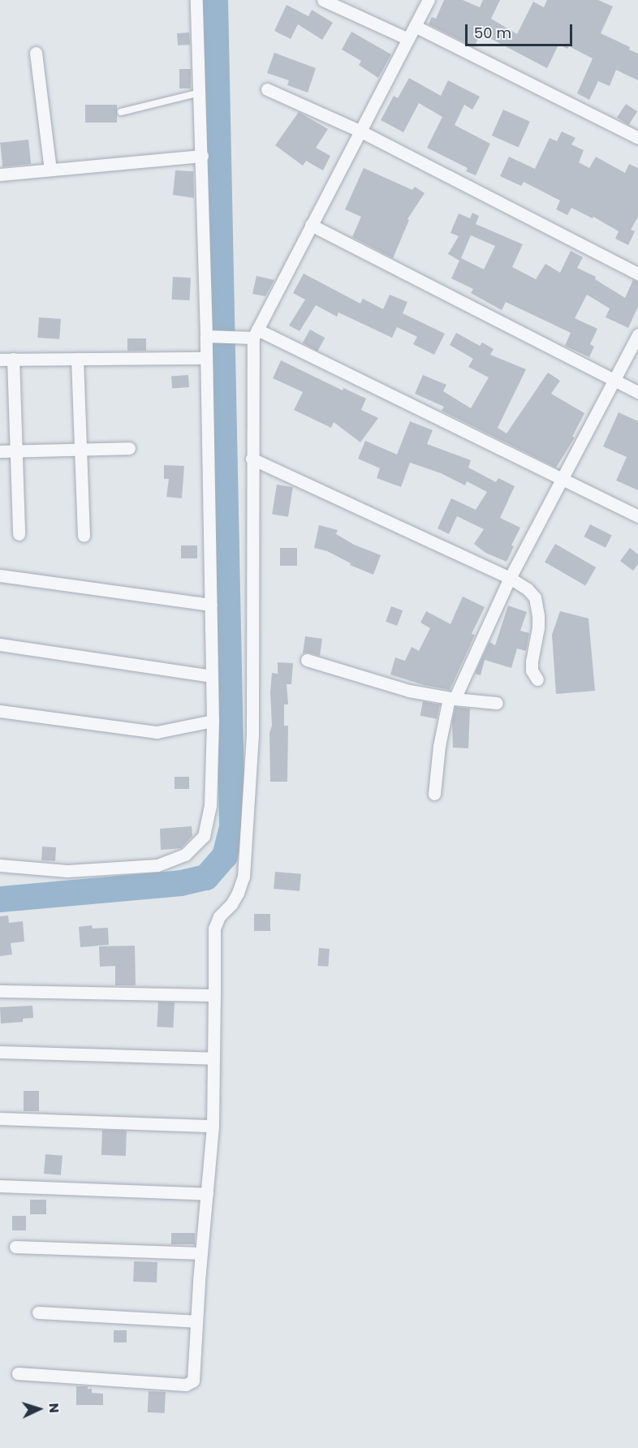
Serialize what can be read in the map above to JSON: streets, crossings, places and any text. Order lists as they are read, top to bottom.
{
  "scale_bar": "50 m",
  "north": "right"
}
